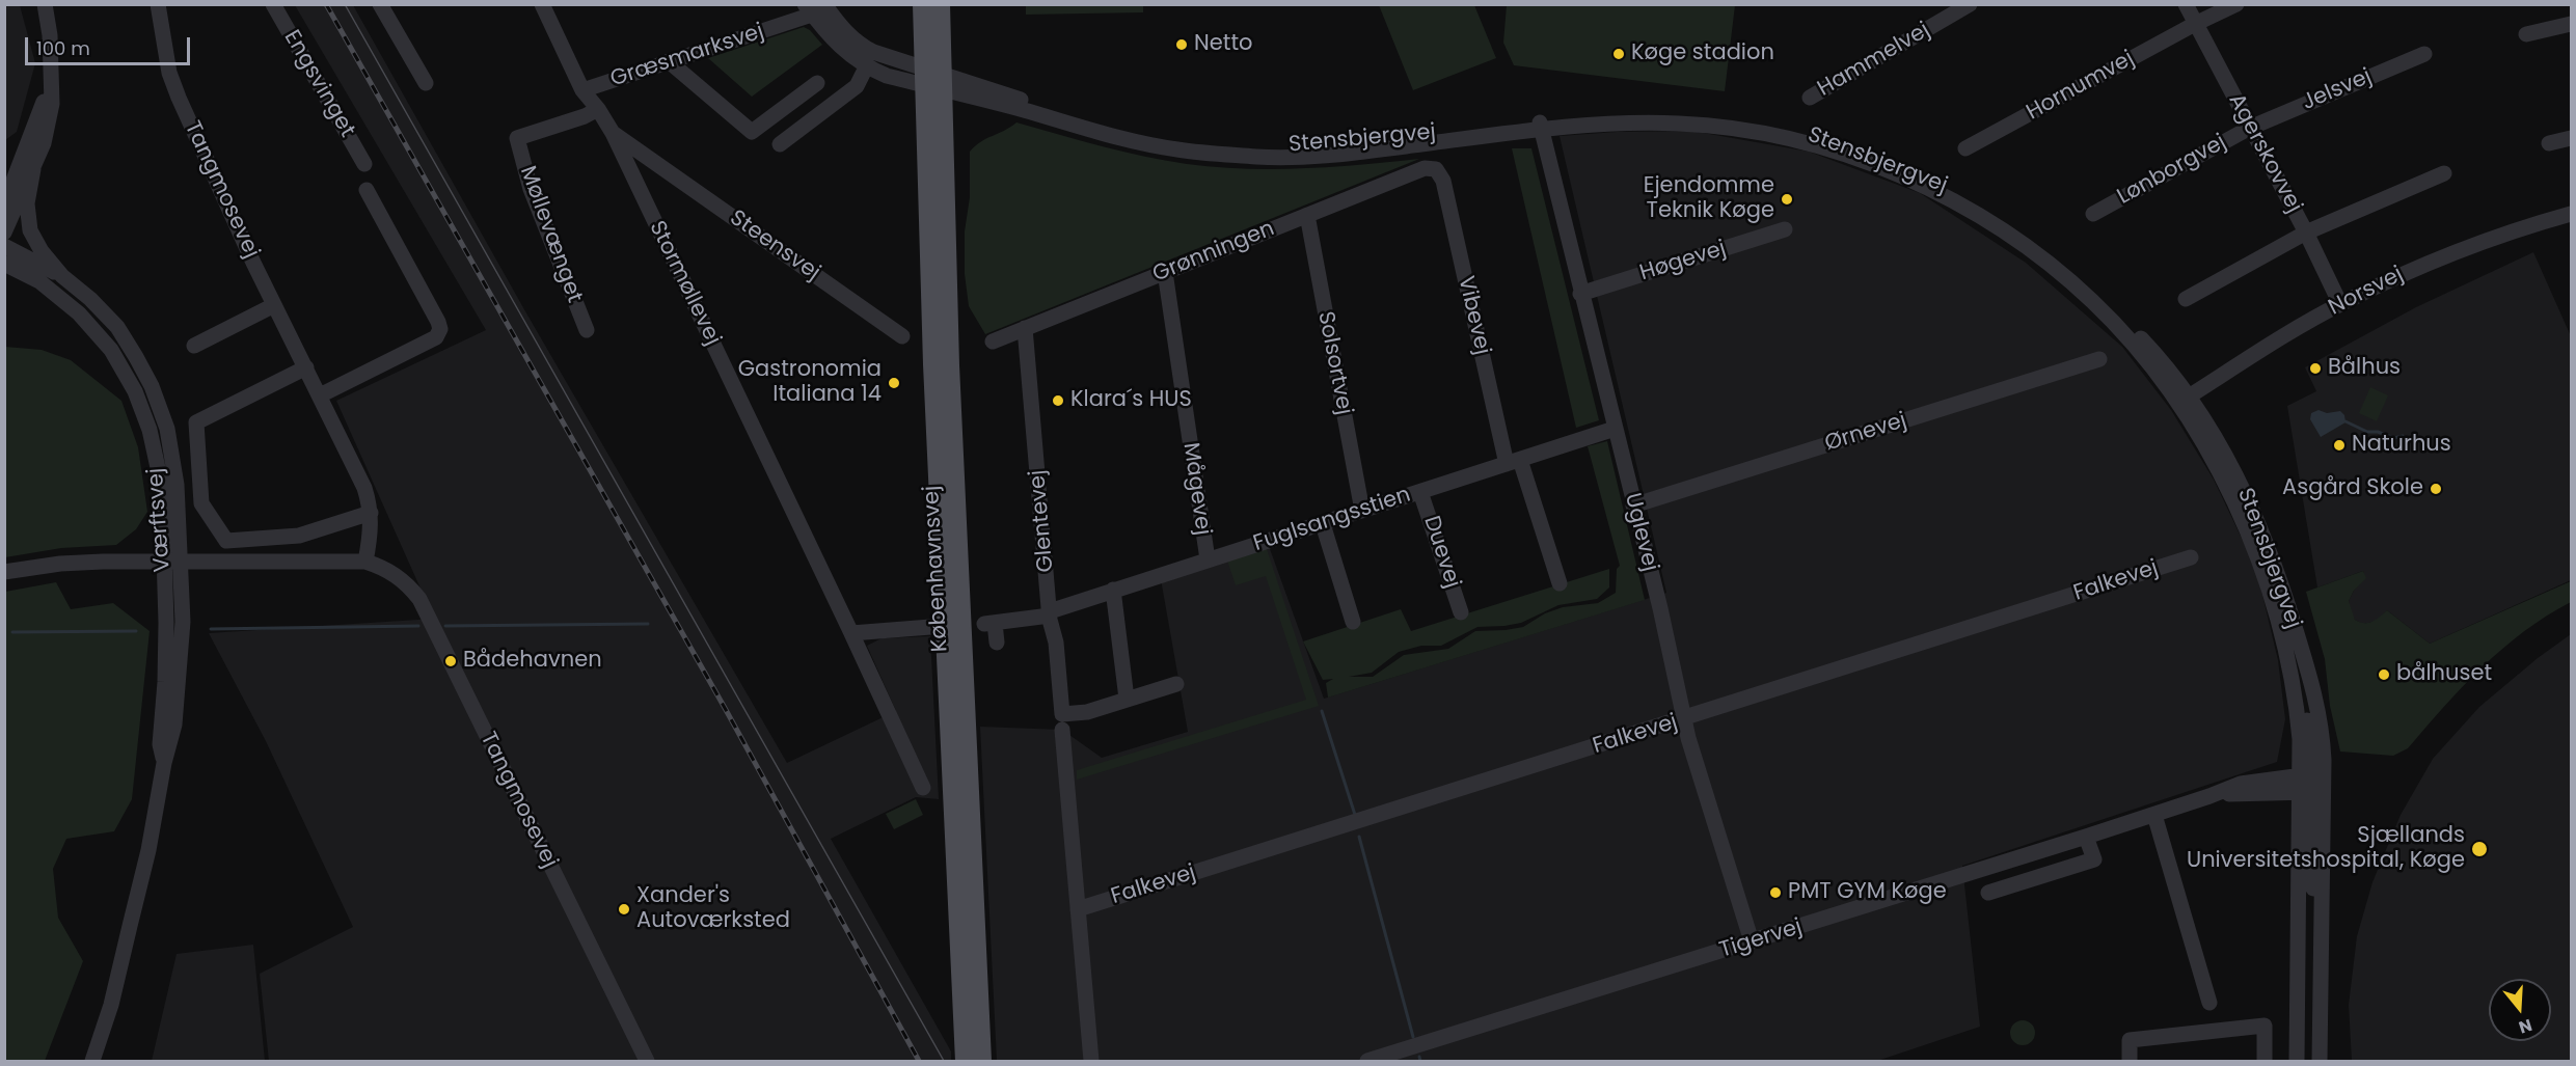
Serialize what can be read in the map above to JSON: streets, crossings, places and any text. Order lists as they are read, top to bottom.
{
  "streets": {
    "main road": ["Københavnsvej"],
    "street": [
      "Græsmarksvej",
      "Hammelvej",
      "Engsvinget",
      "Hornumvej",
      "Jelsvej",
      "Stensbjergvej",
      "Agerskovvej",
      "Lønborgvej",
      "Tangmosevej",
      "Møllevænget",
      "Steensvej",
      "Grønningen",
      "Høgevej",
      "Stormøllevej",
      "Norsvej",
      "Vibevej",
      "Solsortvej",
      "Ørnevej",
      "Mågevej",
      "Værftsvej",
      "Fuglsangsstien",
      "Glentevej",
      "Uglevej",
      "Duevej",
      "Falkevej",
      "Tigervej"
    ]
  },
  "crossings": [
    ["Græsmarksvej", "Møllevænget"],
    ["Græsmarksvej", "Stormøllevej"],
    ["Hornumvej", "Agerskovvej"],
    ["Jelsvej", "Agerskovvej"],
    ["Jelsvej", "Lønborgvej"],
    ["Stensbjergvej", "Norsvej"],
    ["Stensbjergvej", "Uglevej"],
    ["Stensbjergvej", "Københavnsvej"],
    ["Stensbjergvej", "Tigervej"],
    ["Agerskovvej", "Lønborgvej"],
    ["Agerskovvej", "Norsvej"],
    ["Tangmosevej", "Værftsvej"],
    ["Steensvej", "Stormøllevej"],
    ["Grønningen", "Vibevej"],
    ["Grønningen", "Solsortvej"],
    ["Grønningen", "Mågevej"],
    ["Grønningen", "Glentevej"],
    ["Høgevej", "Uglevej"],
    ["Vibevej", "Fuglsangsstien"],
    ["Solsortvej", "Fuglsangsstien"],
    ["Ørnevej", "Uglevej"],
    ["Mågevej", "Fuglsangsstien"],
    ["Fuglsangsstien", "Glentevej"],
    ["Fuglsangsstien", "Uglevej"],
    ["Fuglsangsstien", "Duevej"],
    ["Glentevej", "Falkevej"],
    ["Uglevej", "Falkevej"],
    ["Uglevej", "Tigervej"]
  ],
  "places": [
    "Netto",
    "Køge stadion",
    "Ejendomme Teknik Køge",
    "Bålhus",
    "Gastronomia Italiana 14",
    "Klara´s HUS",
    "Naturhus",
    "Asgård Skole",
    "Bådehavnen",
    "bålhuset",
    "Sjællands Universitetshospital, Køge",
    "PMT GYM Køge",
    "Xander's Autoværksted"
  ],
  "scale_bar": "100 m",
  "north": "bottom"
}
